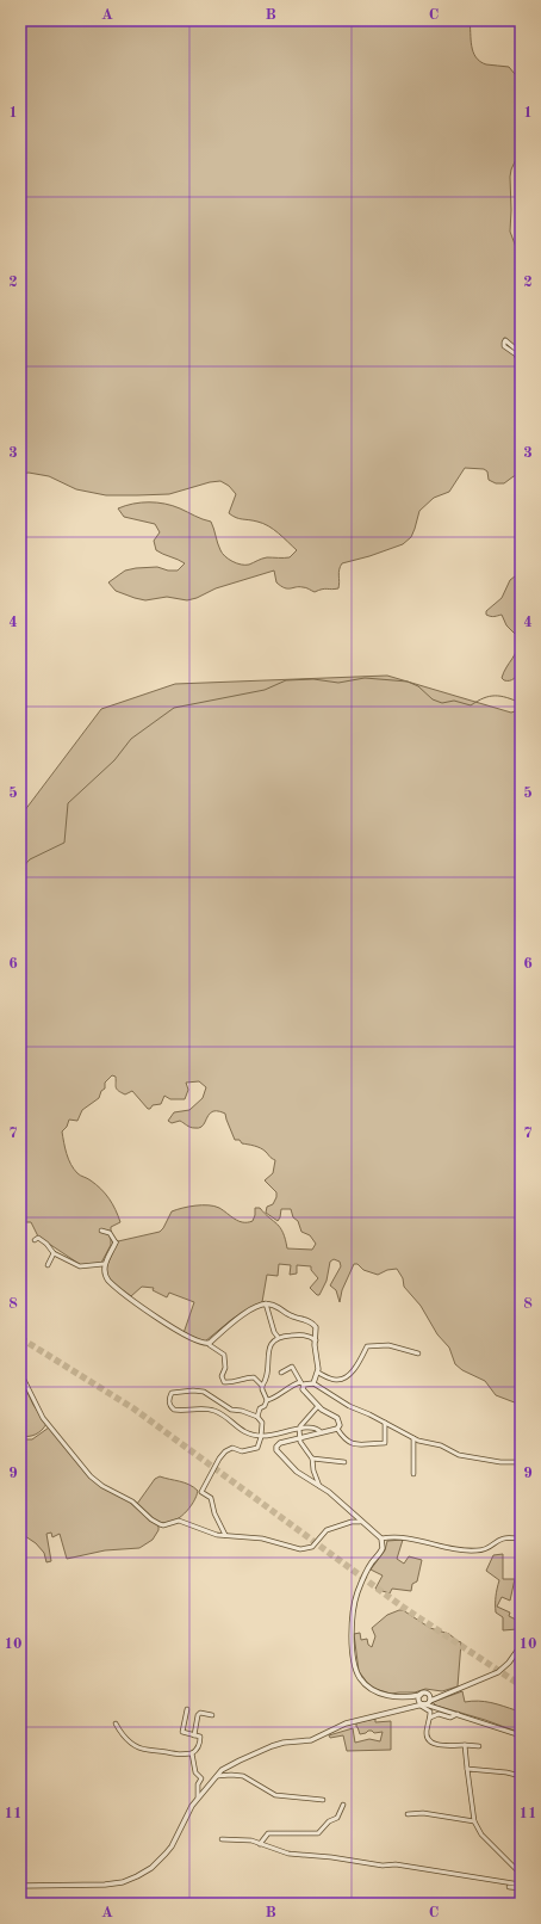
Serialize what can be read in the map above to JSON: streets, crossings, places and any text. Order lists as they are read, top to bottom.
{
  "grid": {
    "columns": ["A", "B", "C"],
    "rows": [
      "1",
      "2",
      "3",
      "4",
      "5",
      "6",
      "7",
      "8",
      "9",
      "10",
      "11"
    ]
  }
}
